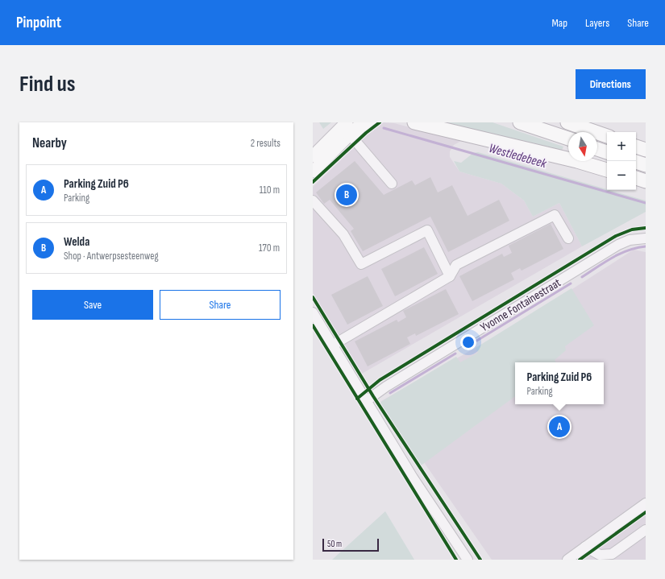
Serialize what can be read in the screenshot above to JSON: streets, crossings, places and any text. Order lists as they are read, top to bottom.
{
  "streets": {
    "street": ["Yvonne Fontainestraat"]
  },
  "water": ["Westledebeek"],
  "scale_bar": "50 m",
  "north": "bottom",
  "page": {
    "header": "Pinpoint",
    "nav": ["Map", "Layers", "Share"],
    "buttons": [
      "Directions",
      ["Save", "Share"]
    ],
    "title": "Find us",
    "heading": ["Nearby", "2 results"],
    "map_buttons": ["+", "−"],
    "list": [
      {
        "mark": "A",
        "name": "Parking Zuid P6",
        "note": "Parking",
        "value": "110 m"
      },
      {
        "mark": "B",
        "name": "Welda",
        "note": "Shop · Antwerpsesteenweg",
        "value": "170 m"
      }
    ],
    "pins": ["B", "A"],
    "popup": ["Parking Zuid P6", "Parking"],
    "scale": "50 m"
  }
}
